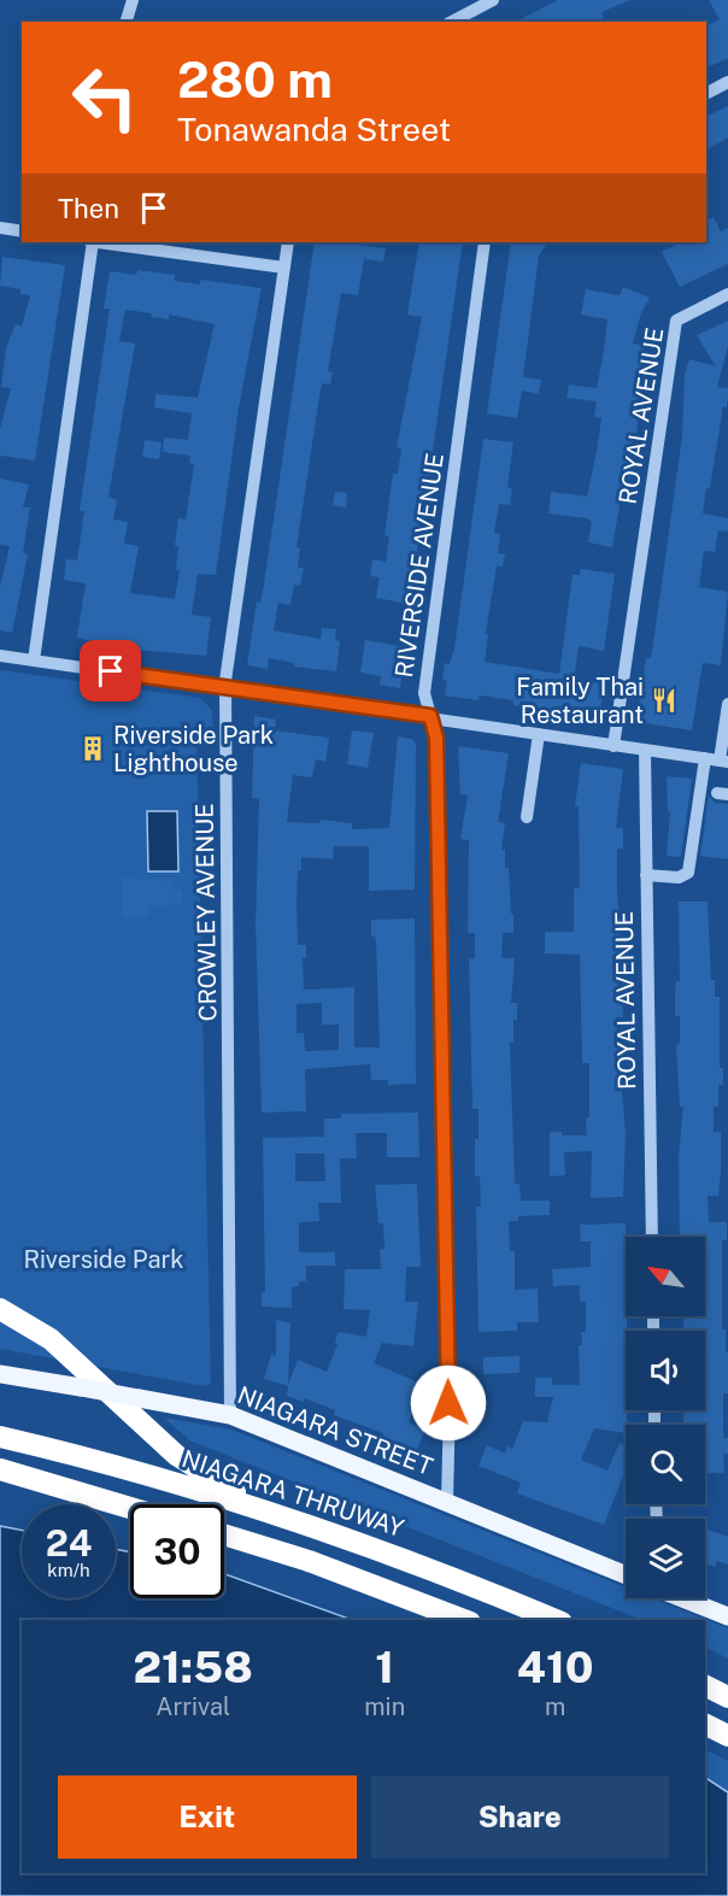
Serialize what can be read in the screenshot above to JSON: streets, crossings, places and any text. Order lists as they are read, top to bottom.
{
  "streets": {
    "highway": ["NIAGARA THRUWAY"],
    "main road": ["NIAGARA STREET"],
    "street": ["ROYAL AVENUE", "RIVERSIDE AVENUE", "CROWLEY AVENUE"]
  },
  "crossings": [
    ["RIVERSIDE AVENUE", "NIAGARA STREET"],
    ["CROWLEY AVENUE", "NIAGARA STREET"]
  ],
  "parks": ["Riverside Park"],
  "places": {
    "restaurant": ["Family Thai Restaurant"],
    "building": ["Riverside Park Lighthouse"]
  },
  "north": "top left",
  "page": {
    "turn": ["280 m", "Tonawanda Street"],
    "then": "Then",
    "speed": "24 km/h",
    "limit": "30",
    "eta": [
      "21:58",
      "Arrival",
      "1",
      "min",
      "410",
      "m"
    ],
    "buttons": ["Exit", "Share"]
  }
}
